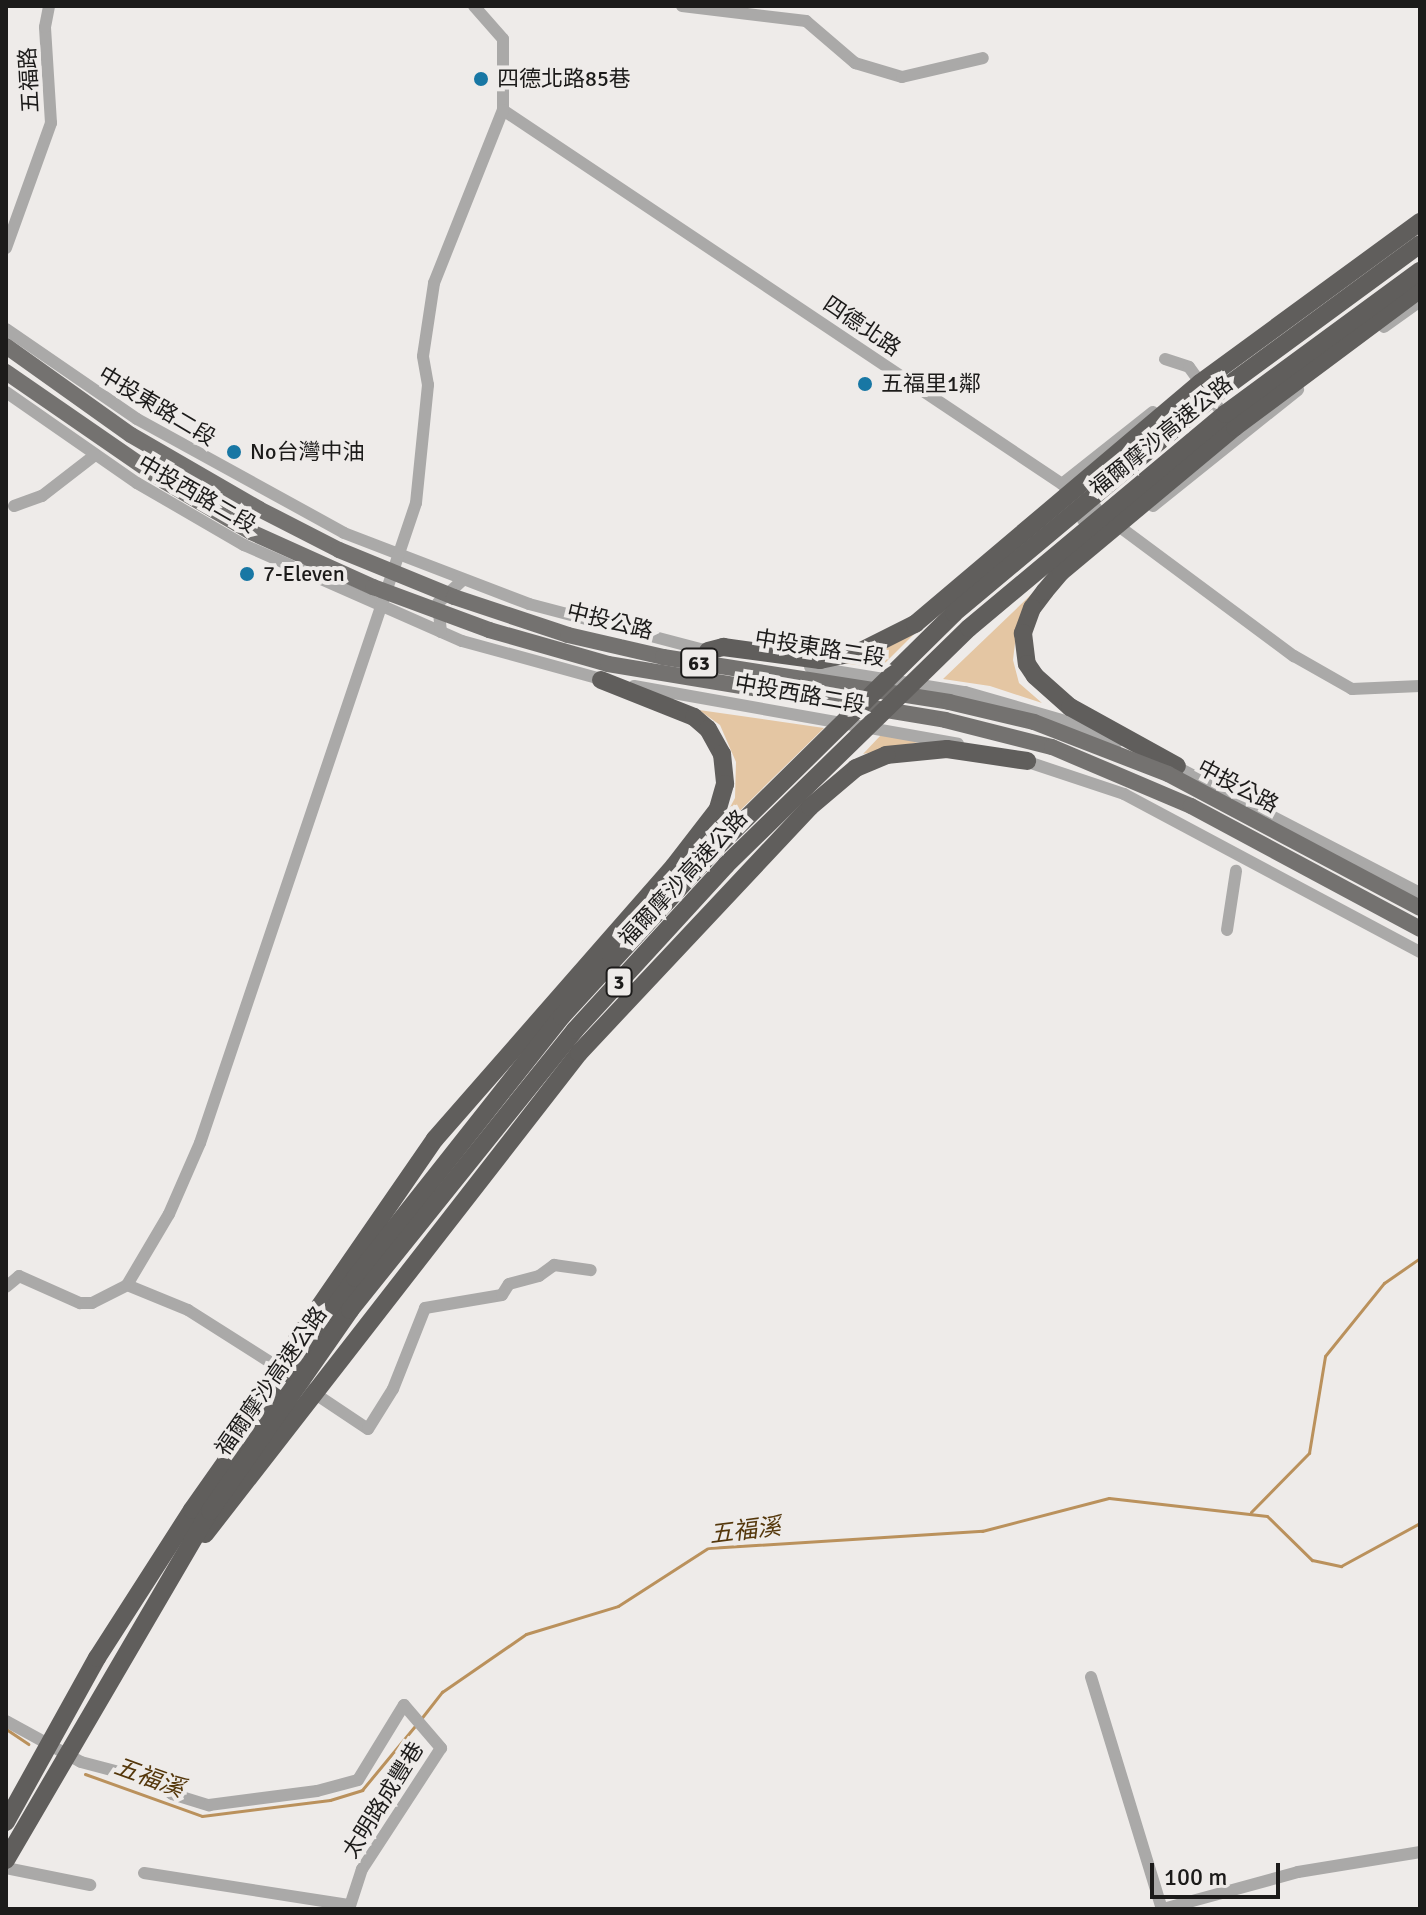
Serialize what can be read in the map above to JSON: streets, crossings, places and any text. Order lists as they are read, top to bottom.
{
  "streets": {
    "highway": ["福爾摩沙高速公路", "3"],
    "main road": ["中投公路", "63"],
    "street": [
      "五福路",
      "四德北路",
      "中投東路二段",
      "中投西路二段",
      "太明路成豐巷"
    ]
  },
  "water": ["五福溪"],
  "places": [
    "四德北路85巷",
    "五福里1鄰",
    "No台灣中油",
    "7-Eleven"
  ],
  "scale_bar": "100 m"
}
